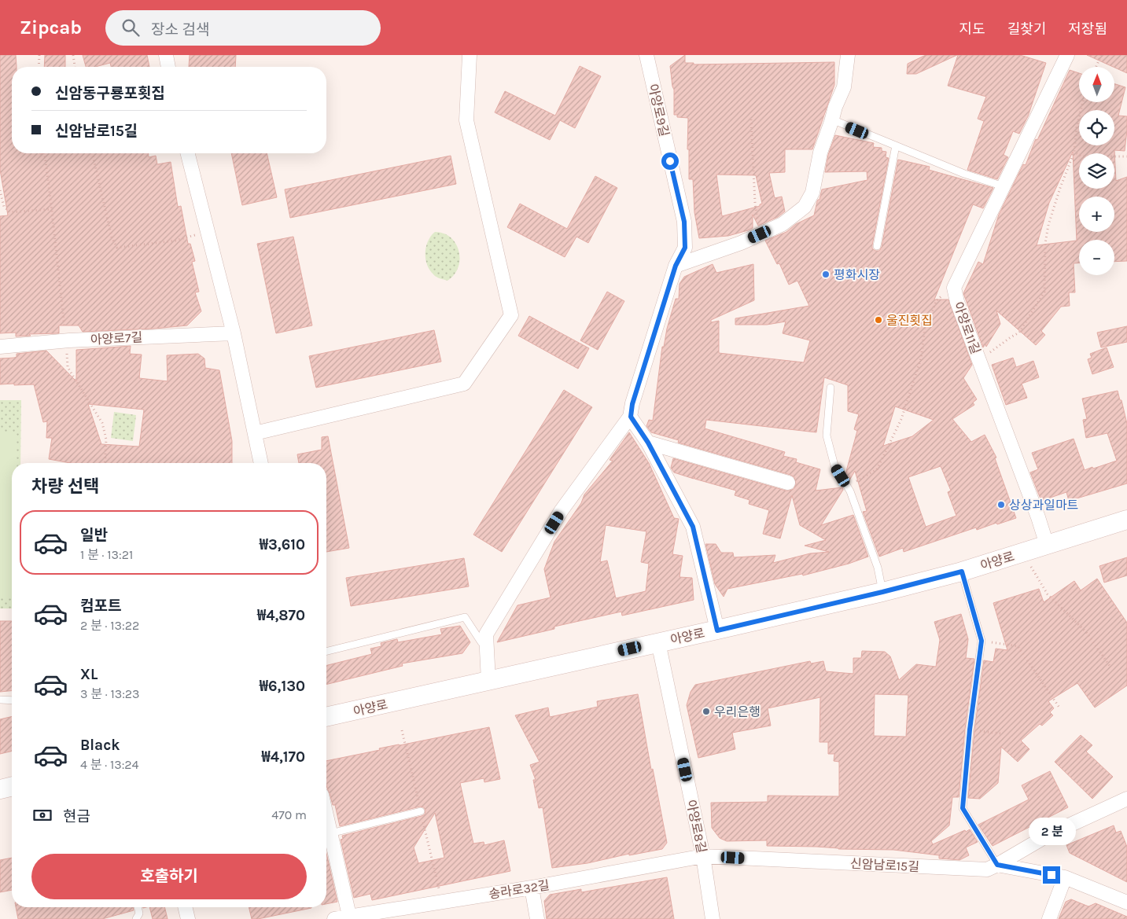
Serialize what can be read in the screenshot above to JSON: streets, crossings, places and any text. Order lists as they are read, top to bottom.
{
  "streets": {
    "main road": ["아양로"],
    "street": [
      "아양로9길",
      "아양로11길",
      "아양로7길",
      "아양로8길",
      "신암남로15길",
      "송라로32길"
    ]
  },
  "crossings": [
    ["아양로11길", "아양로"],
    ["아양로", "아양로8길"],
    ["아양로8길", "신암남로15길"],
    ["아양로8길", "송라로32길"],
    ["신암남로15길", "송라로32길"]
  ],
  "places": [
    "평화시장",
    "울진횟집",
    "상상과일마트",
    "우리은행"
  ],
  "north": "top",
  "page": {
    "header": "Zipcab",
    "search": "장소 검색",
    "nav": ["지도", "길찾기", "저장됨"],
    "map_buttons": ["+", "−"],
    "banner": ["신암동구룡포횟집", "신암남로15길"],
    "heading": "차량 선택",
    "list": [
      {
        "name": "일반",
        "note": "1 분 · 13:21",
        "value": "₩3,610"
      },
      {
        "name": "컴포트",
        "note": "2 분 · 13:22",
        "value": "₩4,870"
      },
      {
        "name": "XL",
        "note": "3 분 · 13:23",
        "value": "₩6,130"
      },
      {
        "name": "Black",
        "note": "4 분 · 13:24",
        "value": "₩4,170"
      }
    ],
    "pay": ["현금", "470 m"],
    "bubble": "2 분",
    "buttons": "호출하기"
  }
}
